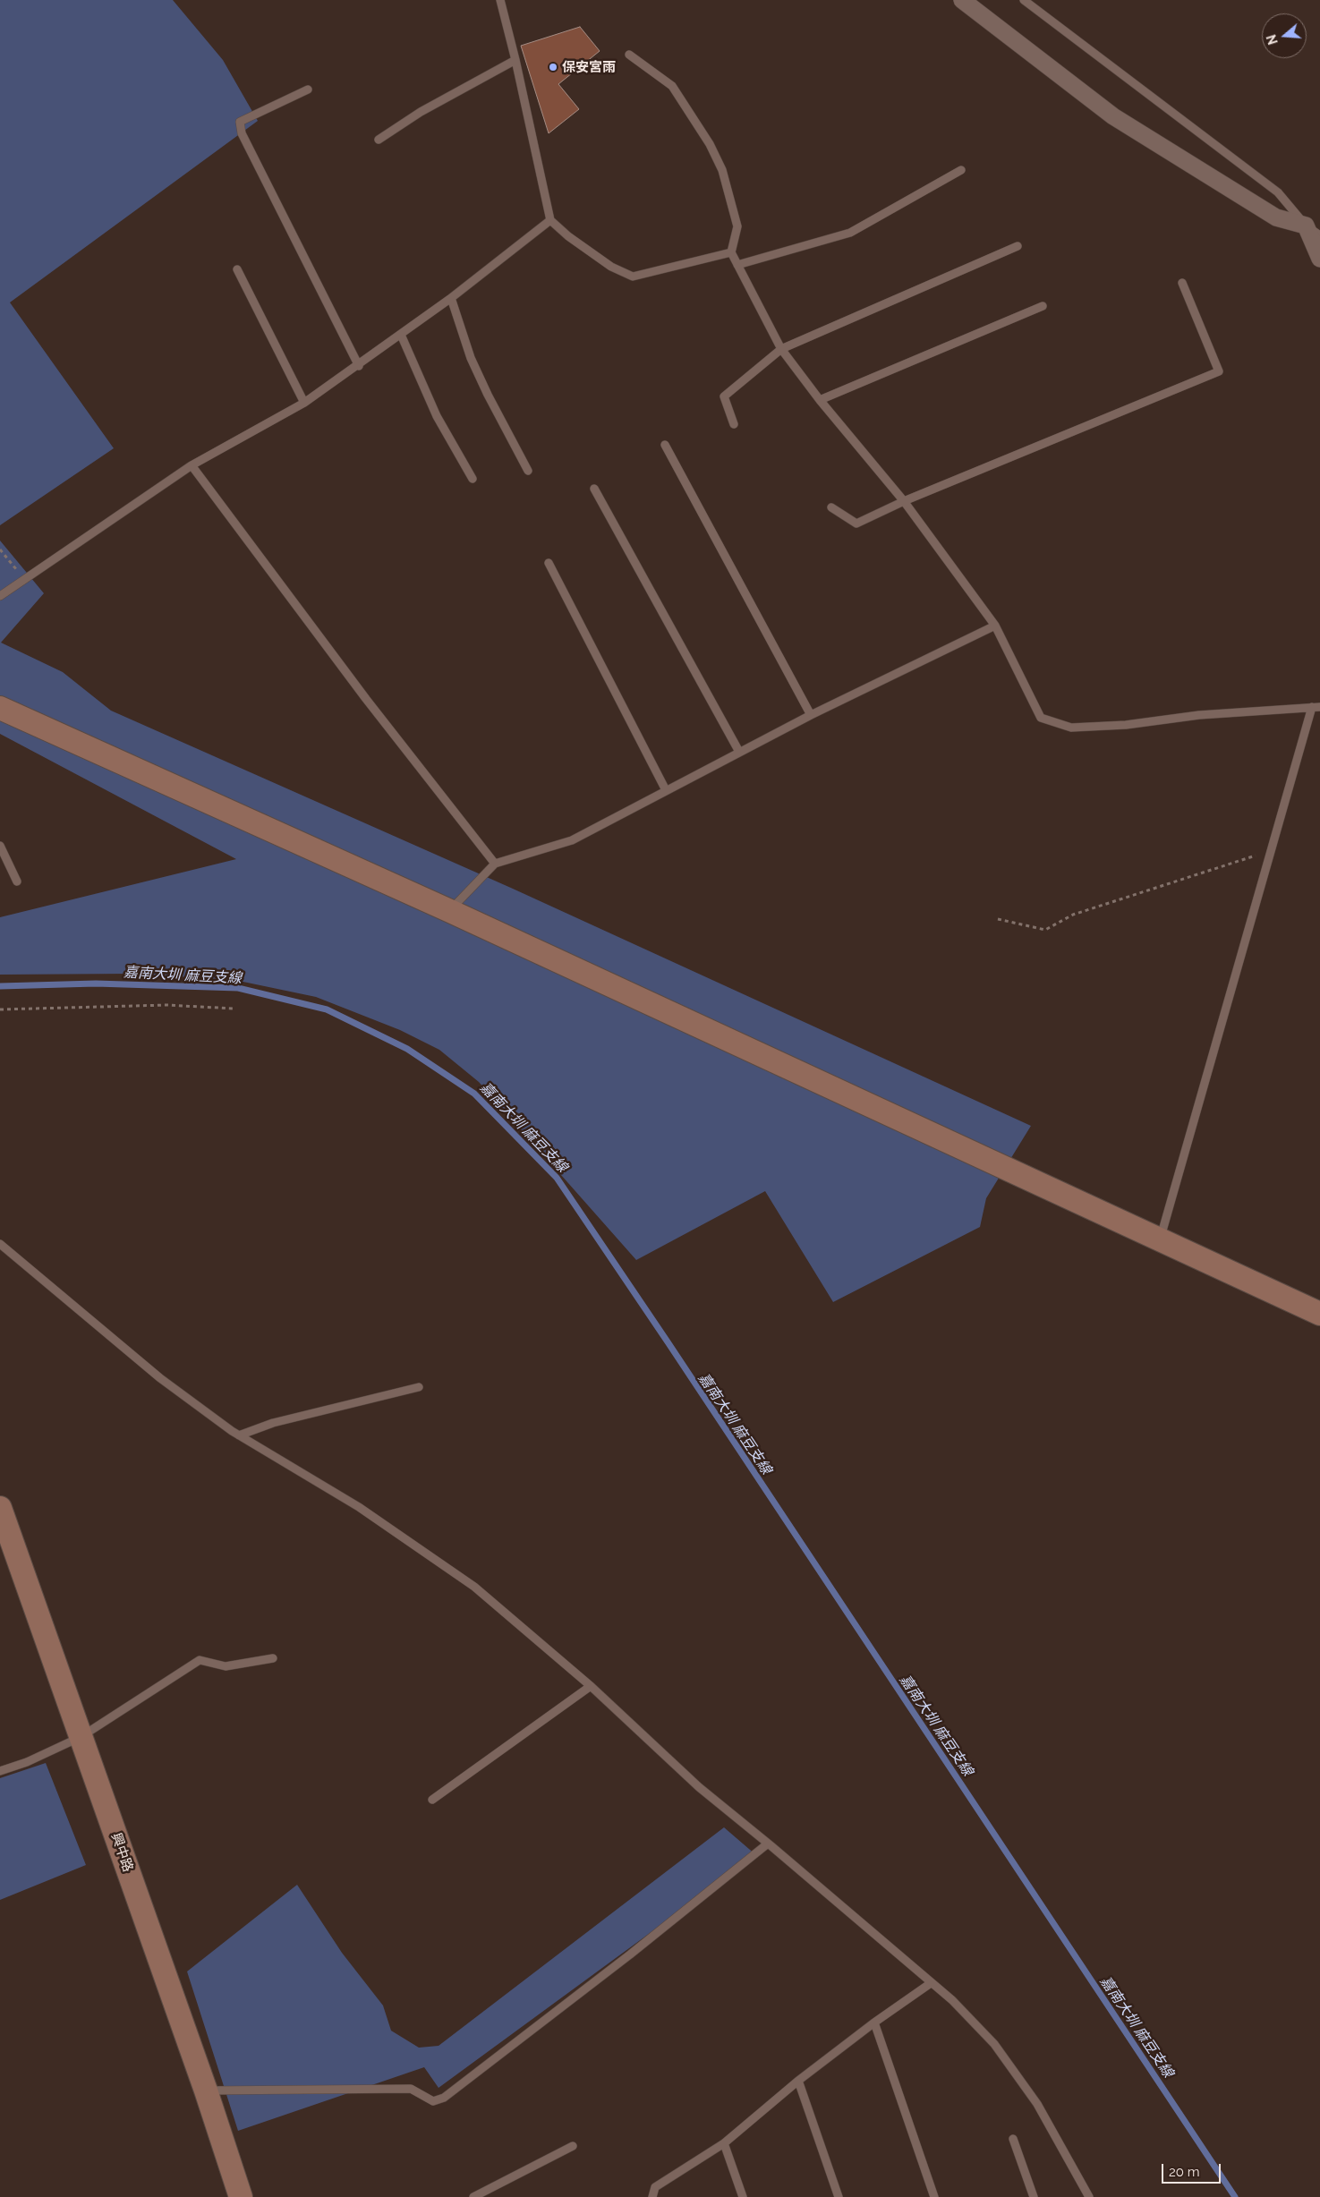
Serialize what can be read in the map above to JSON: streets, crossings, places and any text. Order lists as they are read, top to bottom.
{
  "streets": {
    "street": ["興中路"]
  },
  "water": ["嘉南大圳 麻豆支線"],
  "places": ["保安宮雨"],
  "scale_bar": "20 m",
  "north": "left"
}
